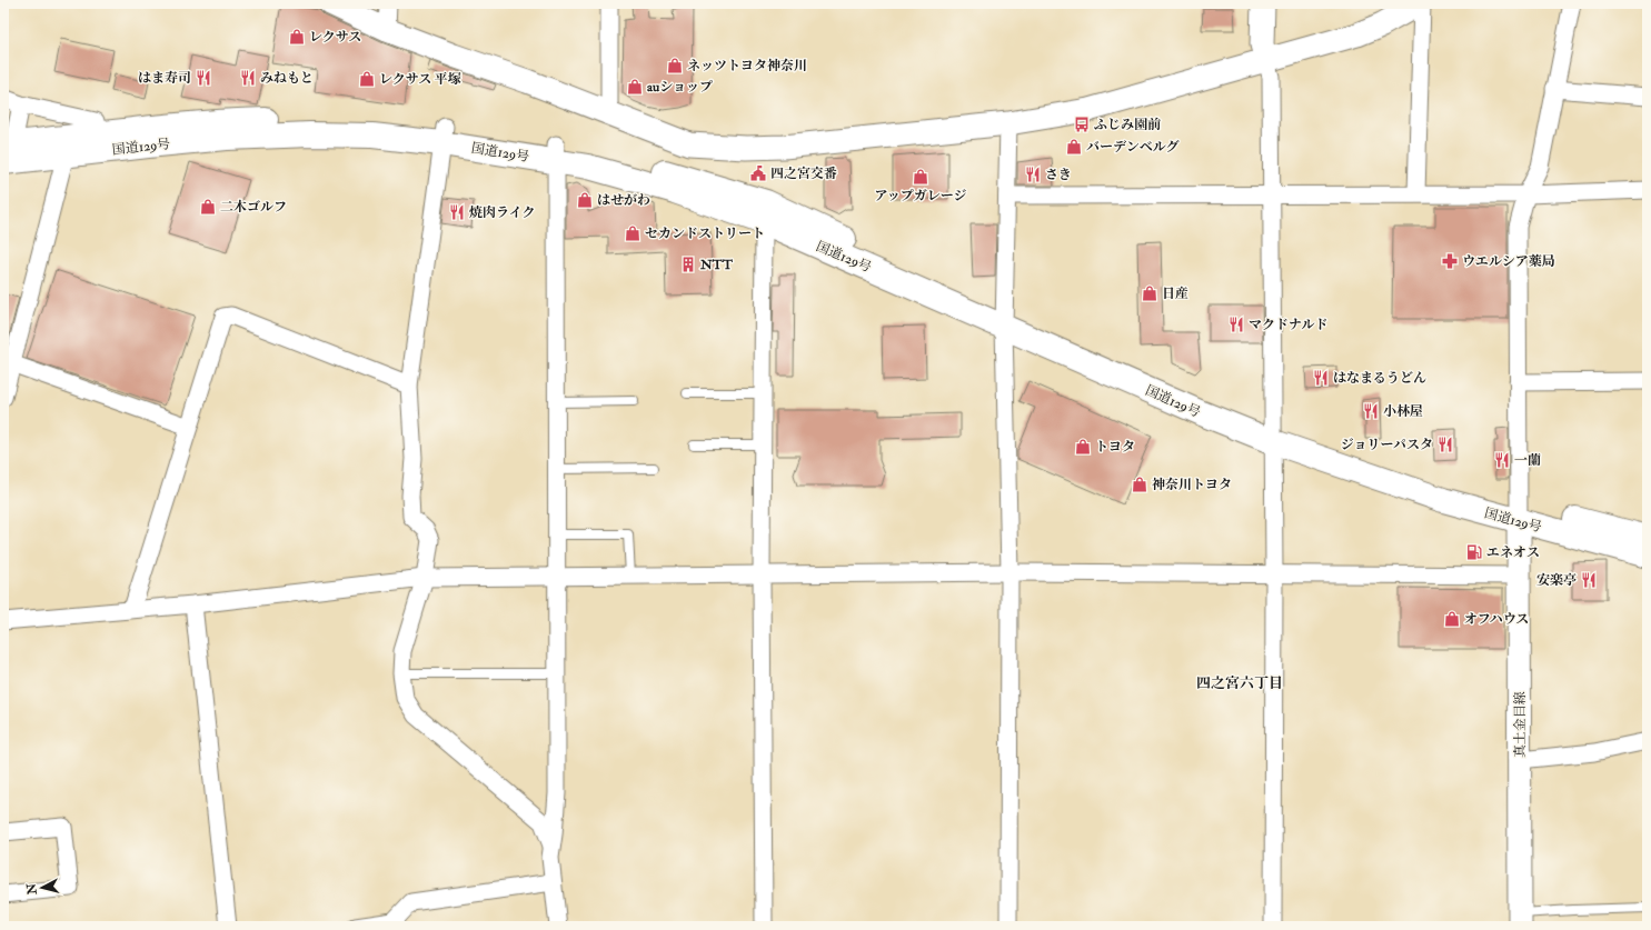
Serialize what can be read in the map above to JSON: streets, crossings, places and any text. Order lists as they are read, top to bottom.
{
  "streets": {
    "highway": ["国道129号"],
    "street": ["真土金目線"]
  },
  "crossings": [
    ["国道129号", "真土金目線"]
  ],
  "districts": ["四之宮六丁目"],
  "places": {
    "shop": [
      "レクサス",
      "ネッツトヨタ神奈川",
      "レクサス 平塚",
      "auショップ",
      "バーデンベルグ",
      "アップガレージ",
      "はせがわ",
      "二木ゴルフ",
      "セカンドストリート",
      "日産",
      "トヨタ",
      "神奈川トヨタ",
      "オフハウス"
    ],
    "restaurant": [
      "はま寿司",
      "みねもと",
      "さき",
      "焼肉ライク",
      "マクドナルド",
      "はなまるうどん",
      "小林屋",
      "ジョリーパスタ",
      "一蘭",
      "安楽亭"
    ],
    "bus stop": ["ふじみ園前"],
    "public building": ["四之宮交番"],
    "pharmacy": ["ウエルシア薬局"],
    "building": ["NTT"],
    "fuel station": ["エネオス"]
  },
  "north": "left"
}
